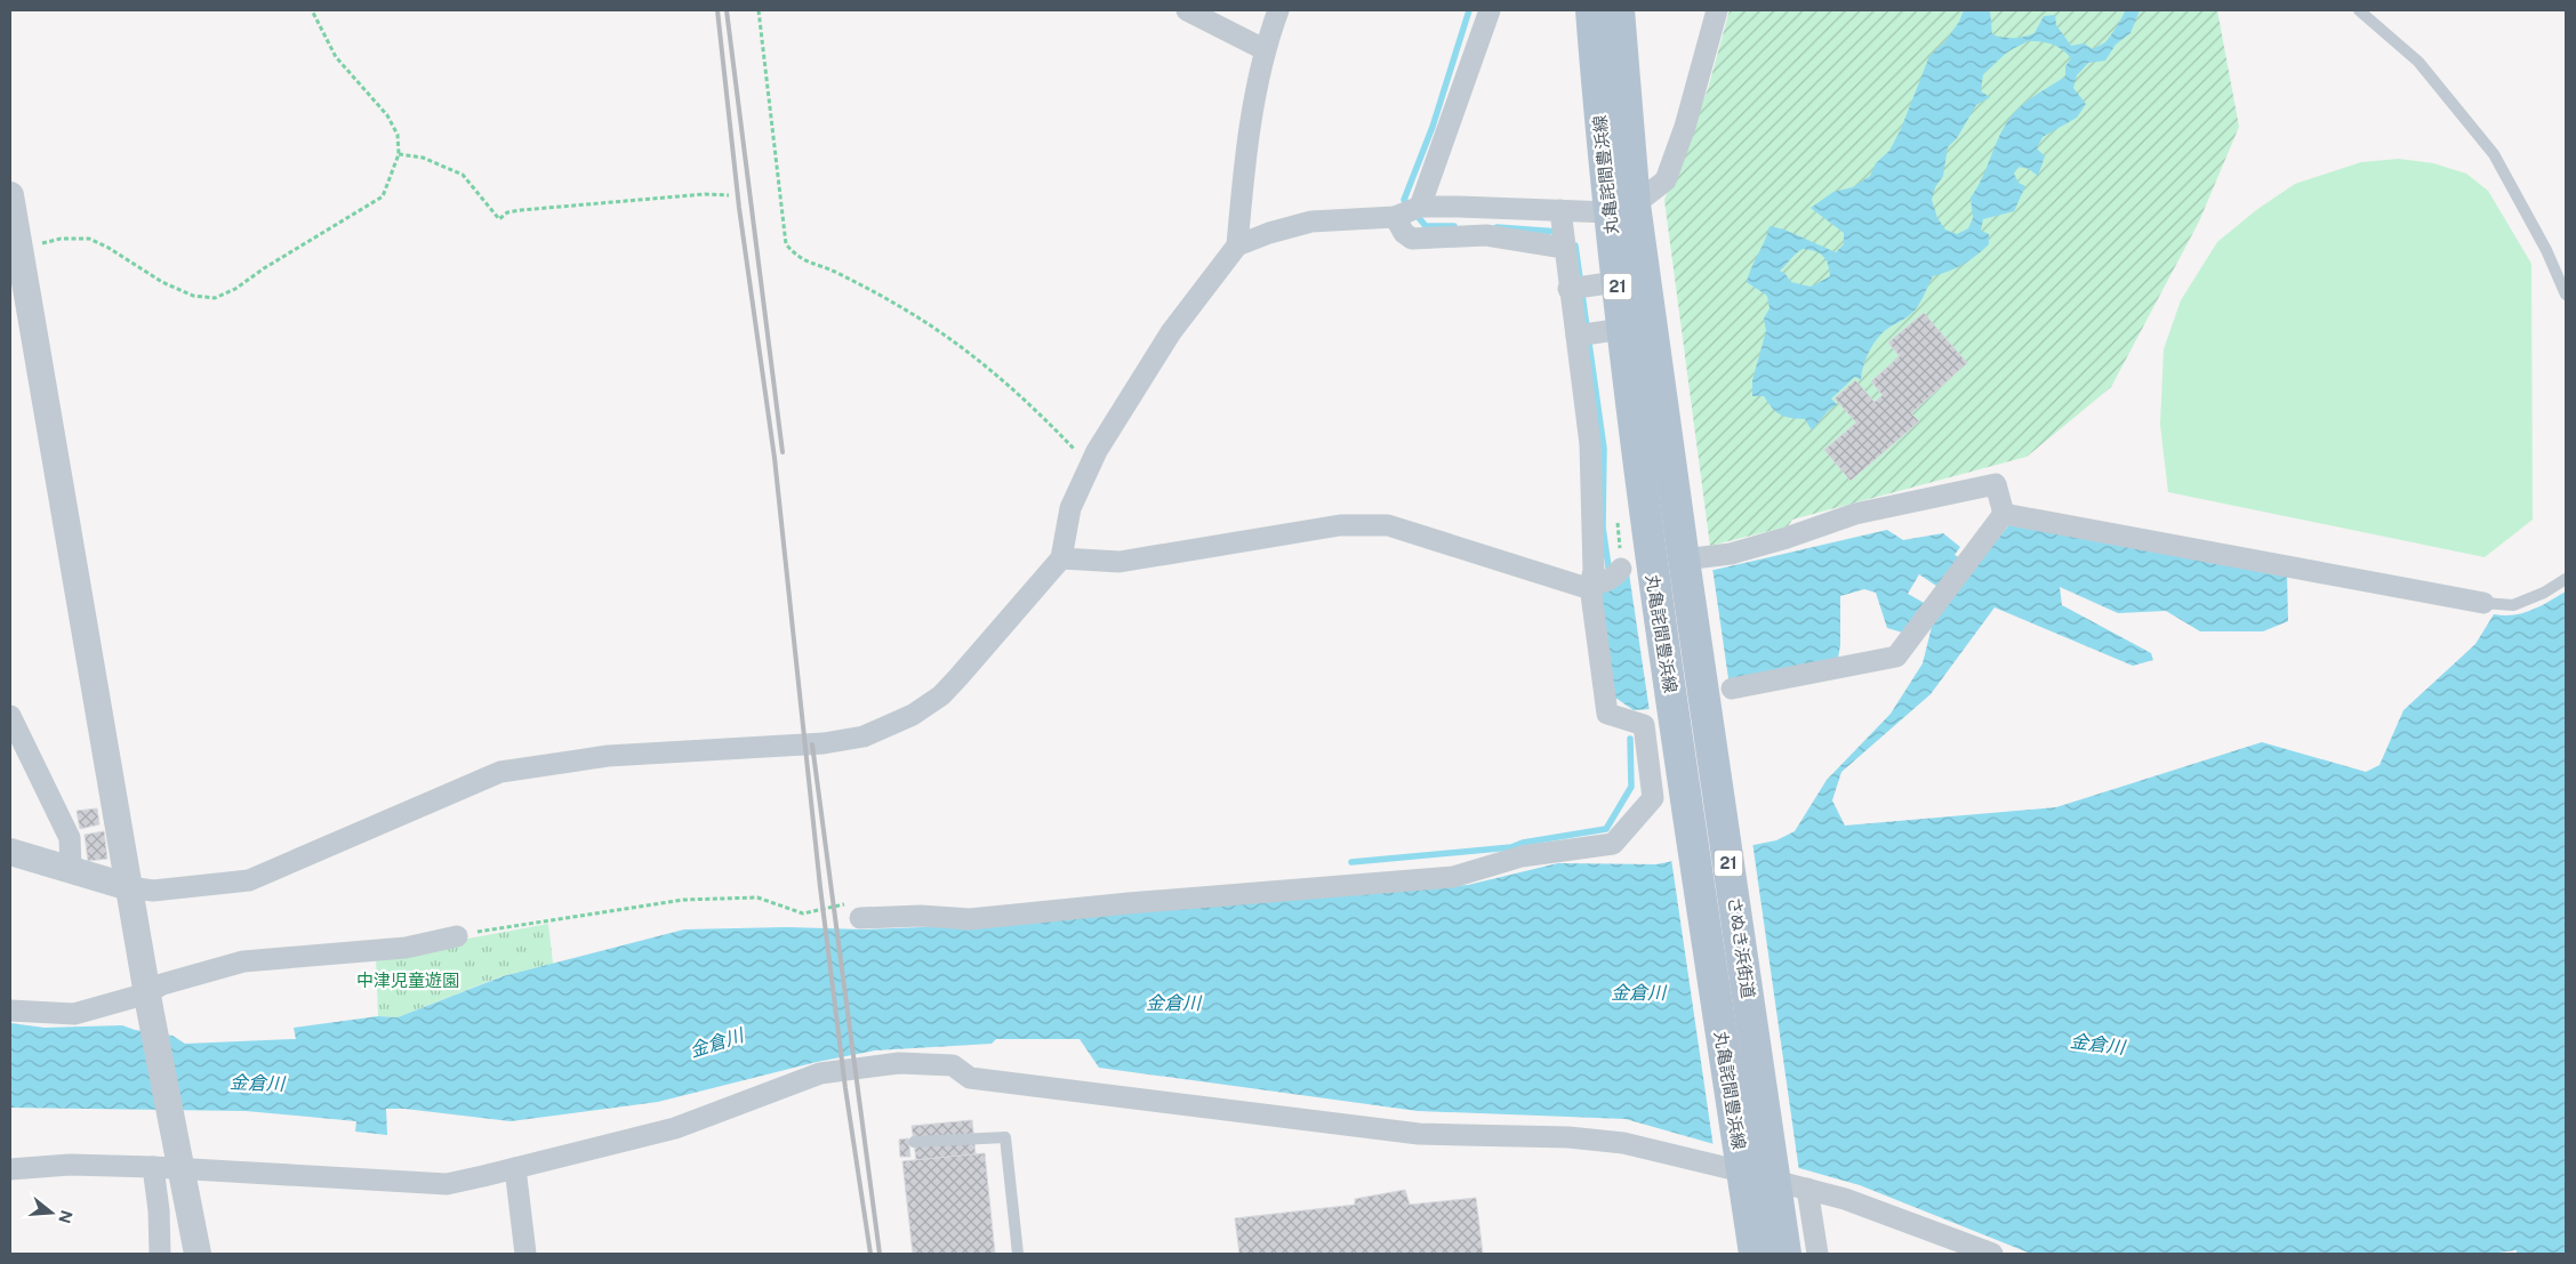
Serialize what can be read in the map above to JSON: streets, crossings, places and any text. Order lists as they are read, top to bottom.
{
  "streets": {
    "main road": ["丸亀詫間豊浜線", "21", "さぬき浜街道"]
  },
  "crossings": [
    ["丸亀詫間豊浜線", "さぬき浜街道"],
    ["21", "さぬき浜街道"]
  ],
  "water": ["金倉川"],
  "parks": ["中津児童遊園"],
  "north": "right"
}
